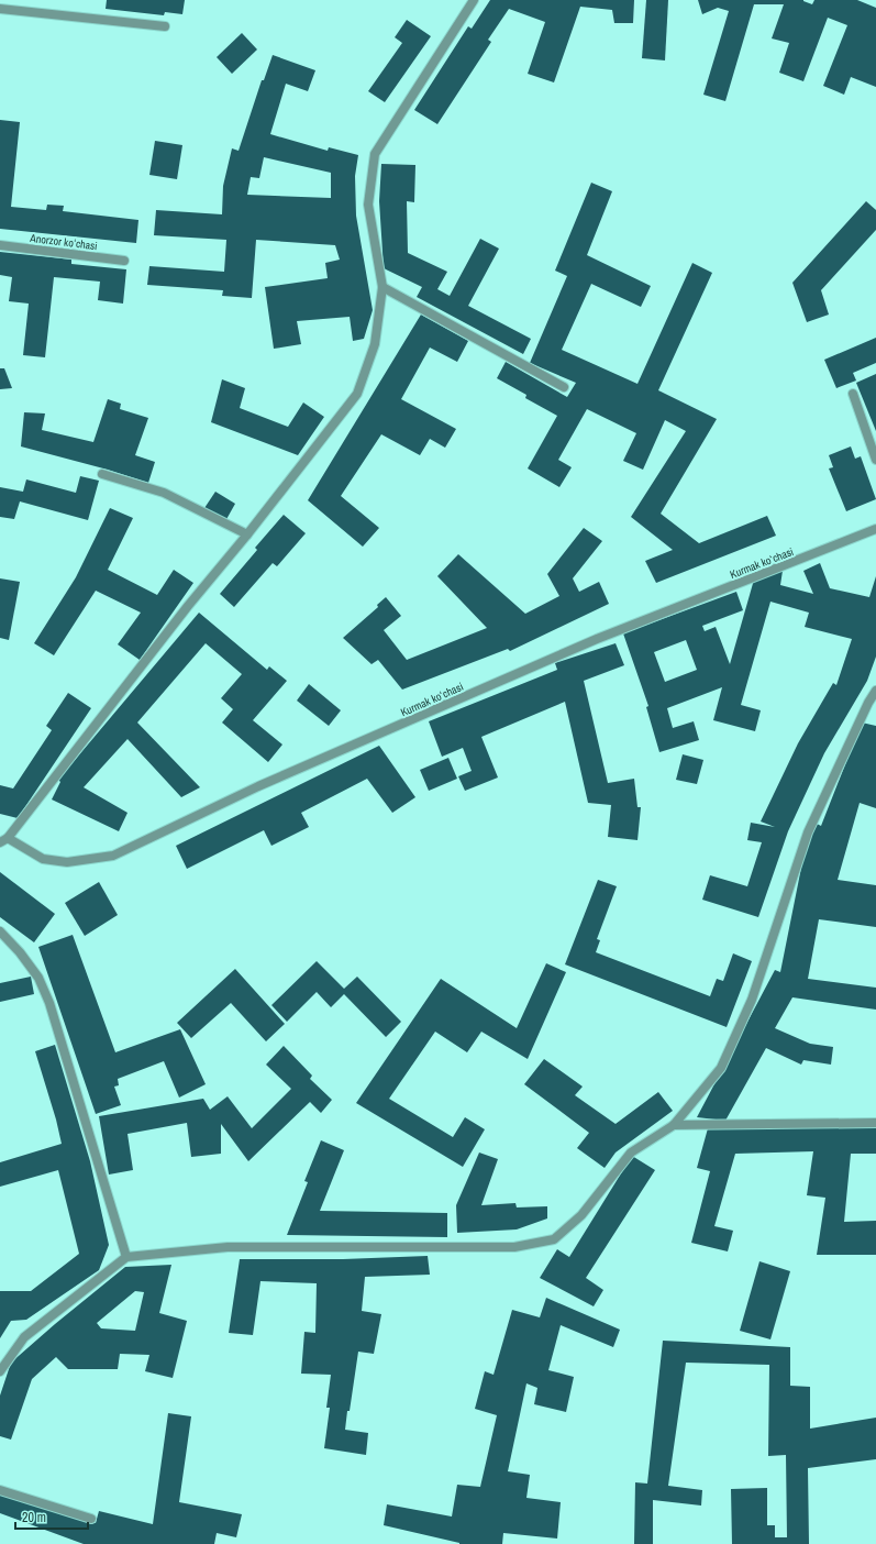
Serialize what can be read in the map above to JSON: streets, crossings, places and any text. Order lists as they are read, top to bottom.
{
  "streets": {
    "street": ["Anorzor koʻchasi", "Kurmak koʻchasi"]
  },
  "scale_bar": "20 m"
}
